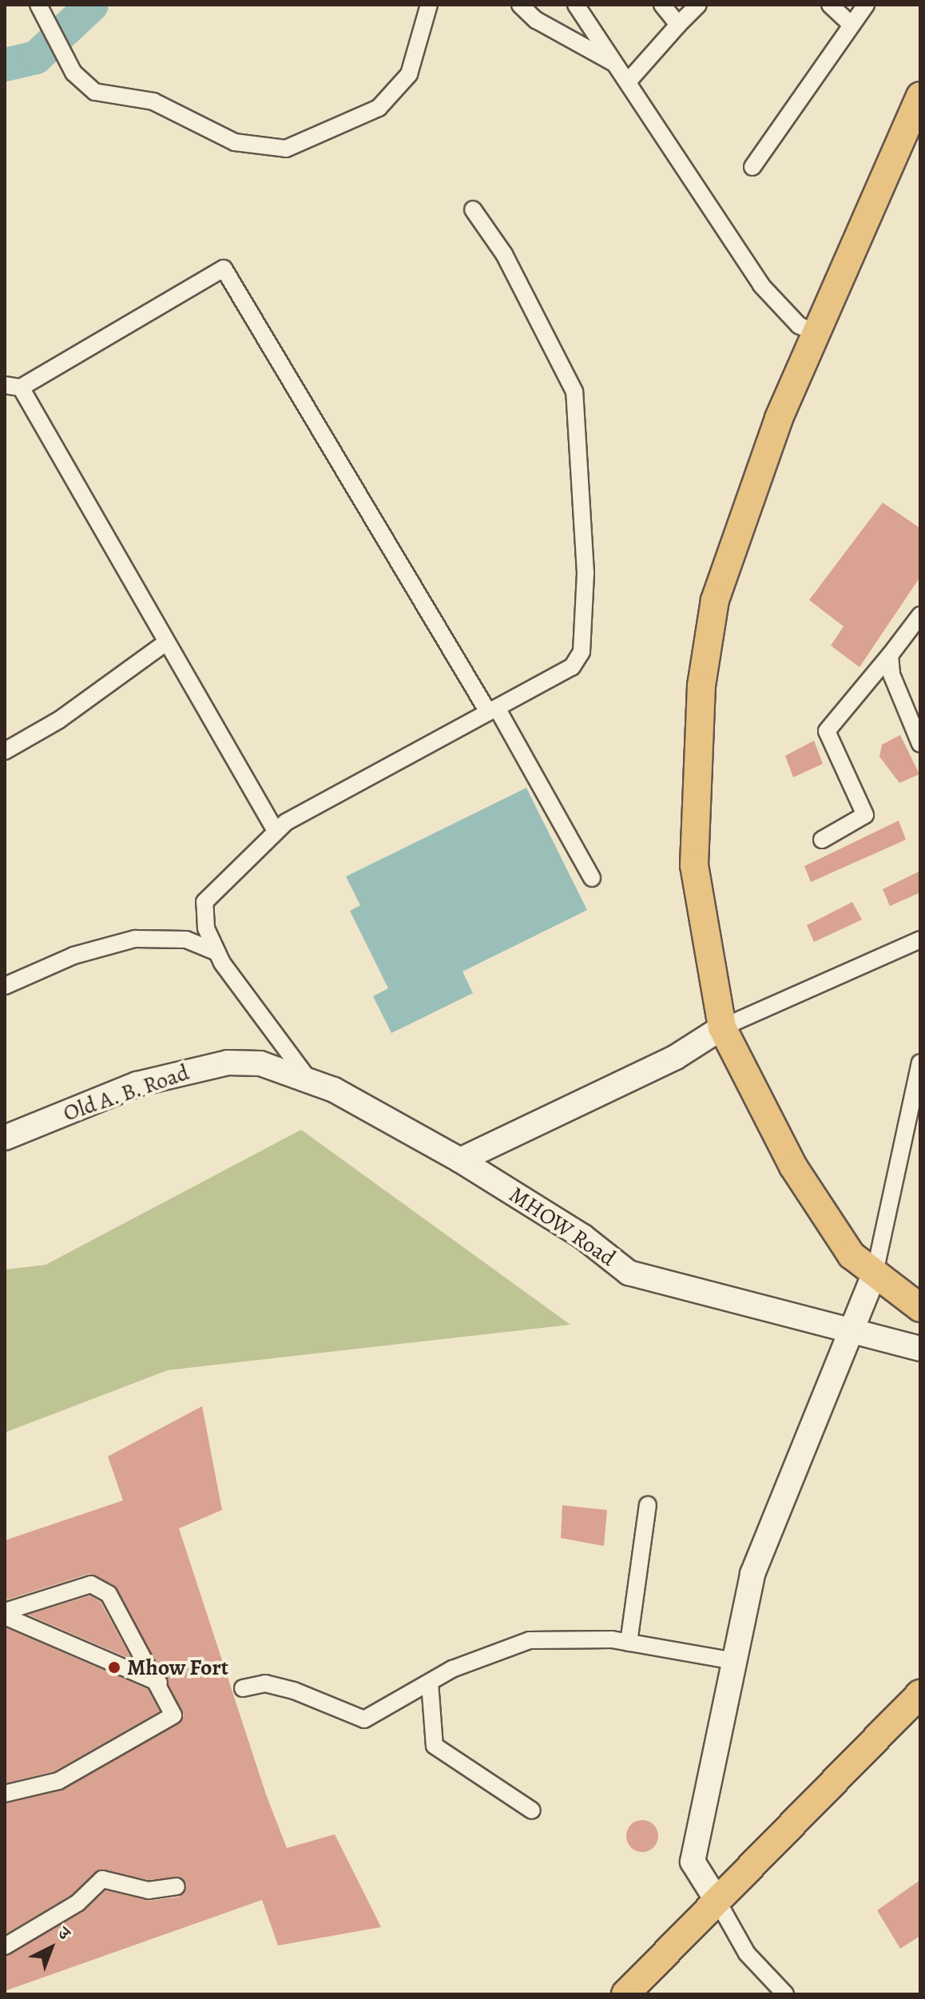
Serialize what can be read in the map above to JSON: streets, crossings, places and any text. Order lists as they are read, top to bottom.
{
  "streets": {
    "main road": ["Old A. B. Road", "MHOW Road"]
  },
  "crossings": [
    ["Old A. B. Road", "MHOW Road"]
  ],
  "places": ["Mhow Fort"],
  "north": "top right"
}
